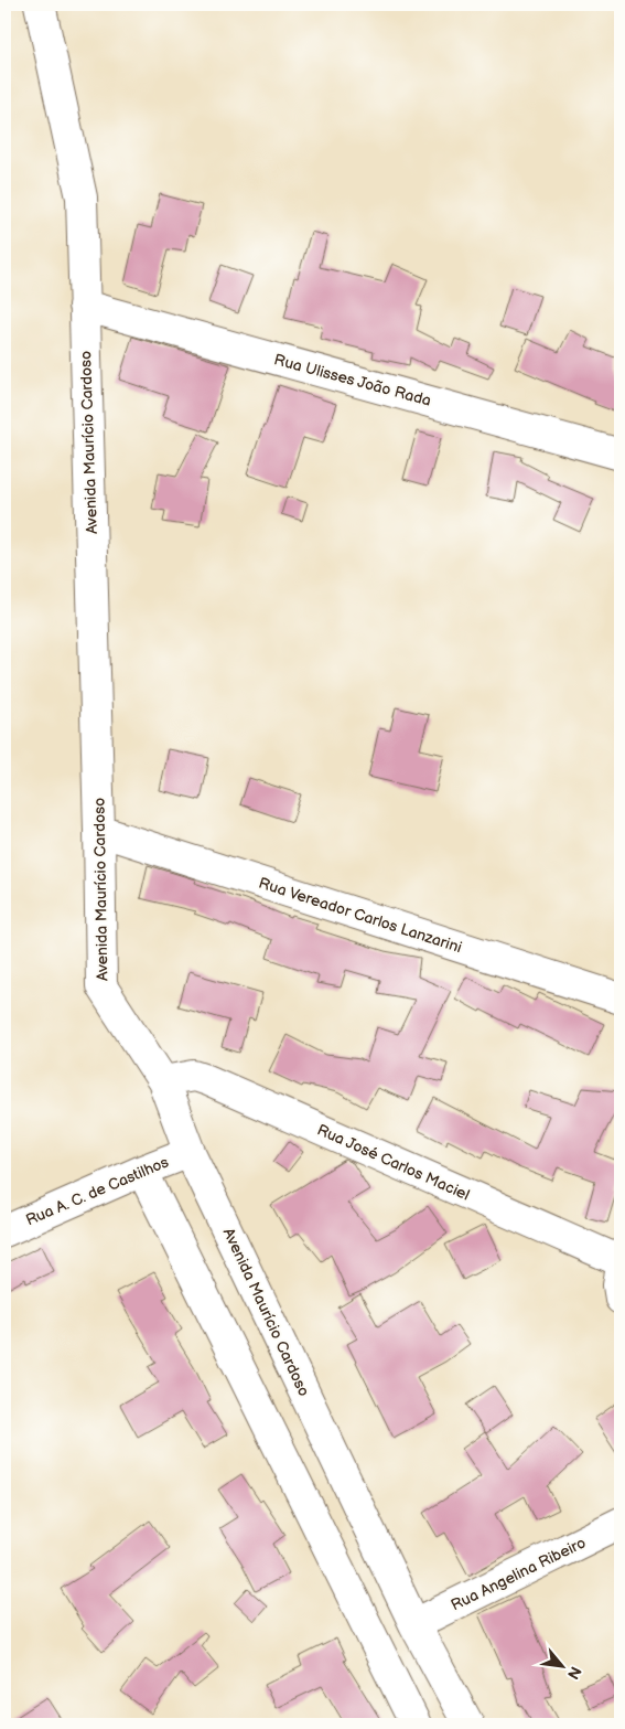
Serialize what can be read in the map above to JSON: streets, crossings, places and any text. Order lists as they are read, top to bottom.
{
  "streets": {
    "street": [
      "Rua Ulisses João Rada",
      "Avenida Maurício Cardoso",
      "Rua Vereador Carlos Lanzarini",
      "Rua José Carlos Maciel",
      "Rua A. C. de Castilhos",
      "Rua Angelina Ribeiro"
    ]
  },
  "crossings": [
    ["Rua Ulisses João Rada", "Avenida Maurício Cardoso"],
    ["Avenida Maurício Cardoso", "Rua Vereador Carlos Lanzarini"],
    ["Avenida Maurício Cardoso", "Rua José Carlos Maciel"],
    ["Avenida Maurício Cardoso", "Rua A. C. de Castilhos"],
    ["Avenida Maurício Cardoso", "Rua Angelina Ribeiro"]
  ],
  "north": "bottom right"
}
